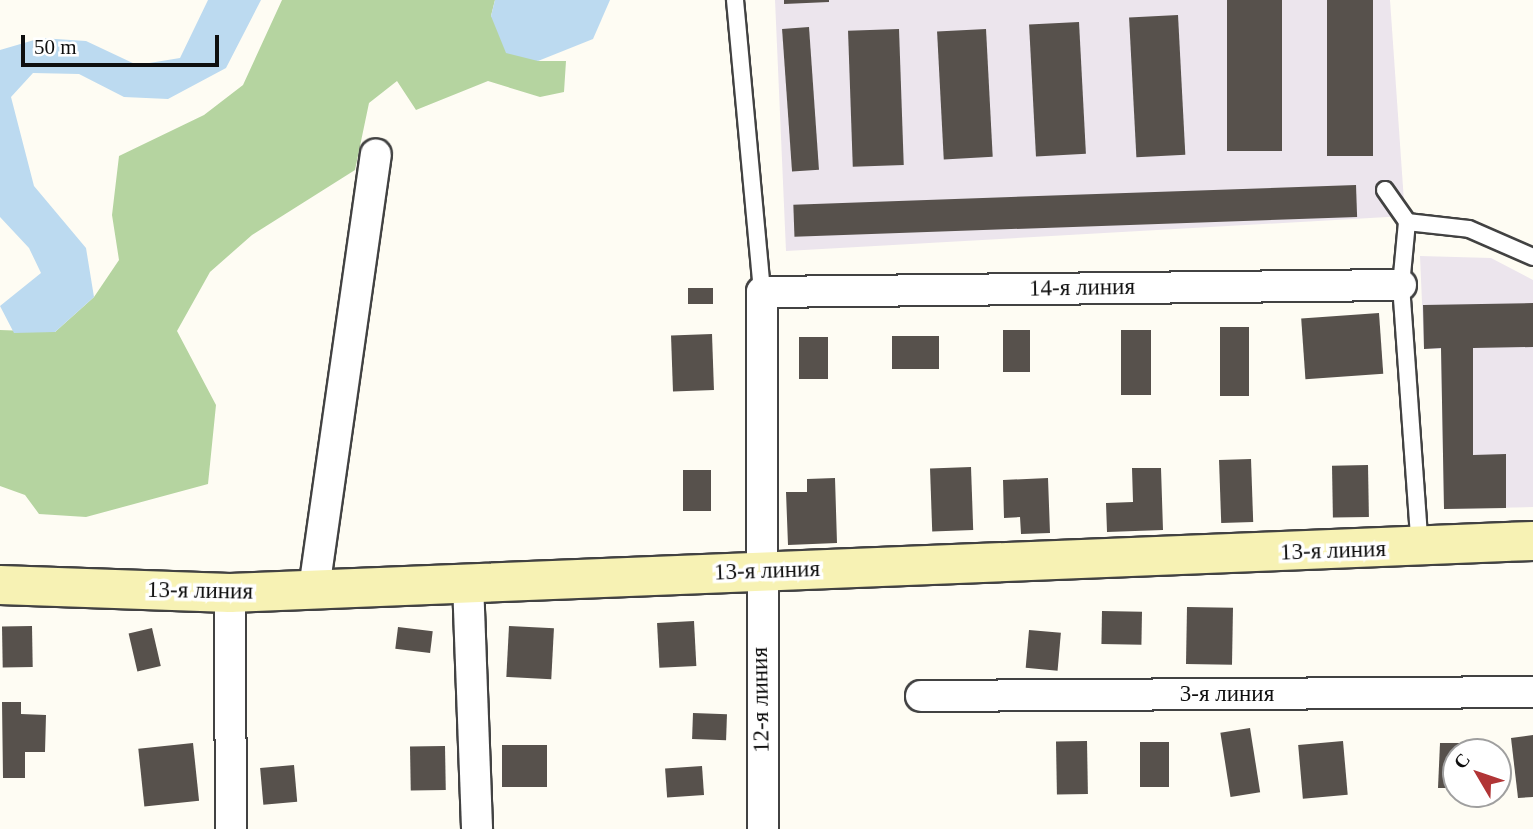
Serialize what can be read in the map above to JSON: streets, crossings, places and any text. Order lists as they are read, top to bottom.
{
  "streets": {
    "street": [
      "14-я линия",
      "13-я линия",
      "3-я линия",
      "12-я линия"
    ]
  },
  "crossings": [
    ["14-я линия", "12-я линия"],
    ["13-я линия", "12-я линия"]
  ],
  "scale_bar": "50 m",
  "north": "top left"
}
